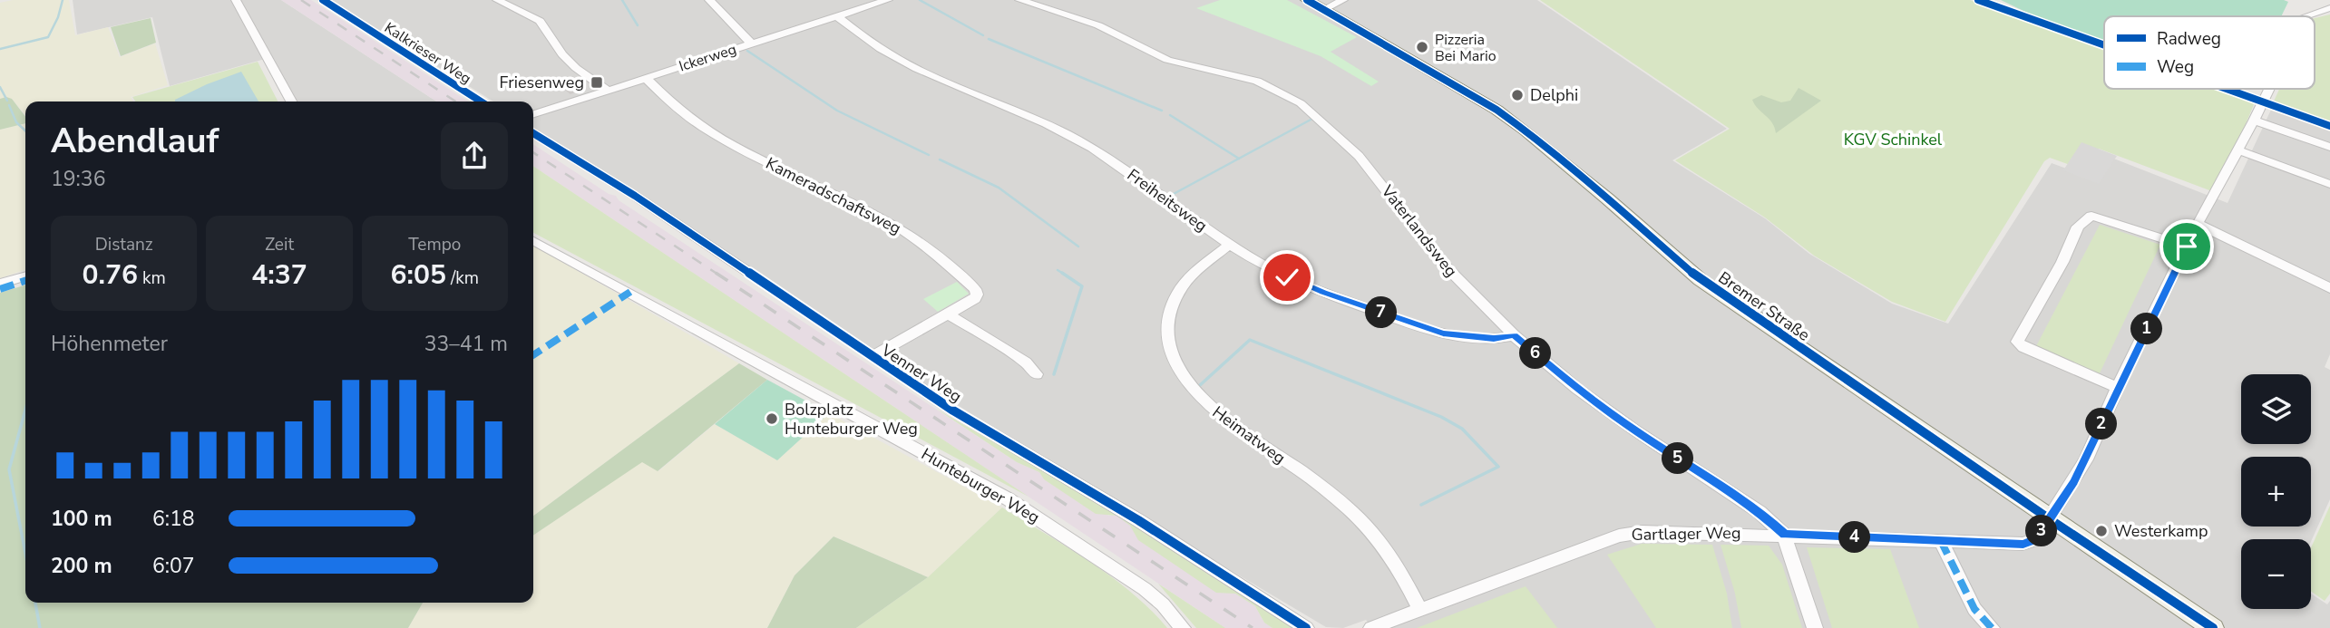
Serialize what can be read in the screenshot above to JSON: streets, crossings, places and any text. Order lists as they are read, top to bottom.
{
  "streets": {
    "main road": ["Bremer Straße"],
    "street": [
      "Kalkrieser Weg",
      "Ickerweg",
      "Kameradschaftsweg",
      "Freiheitsweg",
      "Vaterlandsweg",
      "Venner Weg",
      "Heimatweg",
      "Hunteburger Weg",
      "Gartlager Weg"
    ]
  },
  "crossings": [
    ["Ickerweg", "Kameradschaftsweg"],
    ["Ickerweg", "Freiheitsweg"],
    ["Kameradschaftsweg", "Venner Weg"],
    ["Freiheitsweg", "Vaterlandsweg"],
    ["Freiheitsweg", "Heimatweg"],
    ["Vaterlandsweg", "Gartlager Weg"],
    ["Bremer Straße", "Gartlager Weg"],
    ["Heimatweg", "Gartlager Weg"]
  ],
  "parks": ["KGV Schinkel"],
  "places": {
    "other": [
      "Pizzeria Bei Mario",
      "Delphi",
      "Bolzplatz Hunteburger Weg",
      "Westerkamp"
    ],
    "transit": ["Friesenweg"]
  },
  "legend": ["Radweg", "Weg"],
  "page": {
    "heading": ["Abendlauf", "19:36"],
    "stats": [
      ["Distanz", "0.76 km"],
      ["Zeit", "4:37"],
      ["Tempo", "6:05 /km"]
    ],
    "pins": [
      "7",
      "1",
      "6",
      "2",
      "5",
      "3",
      "4"
    ],
    "chart": ["Höhenmeter", "33–41 m"],
    "map_buttons": ["+", "−"],
    "list": [
      {
        "name": "100 m",
        "note": "6:18"
      },
      {
        "name": "200 m",
        "note": "6:07"
      }
    ]
  }
}
